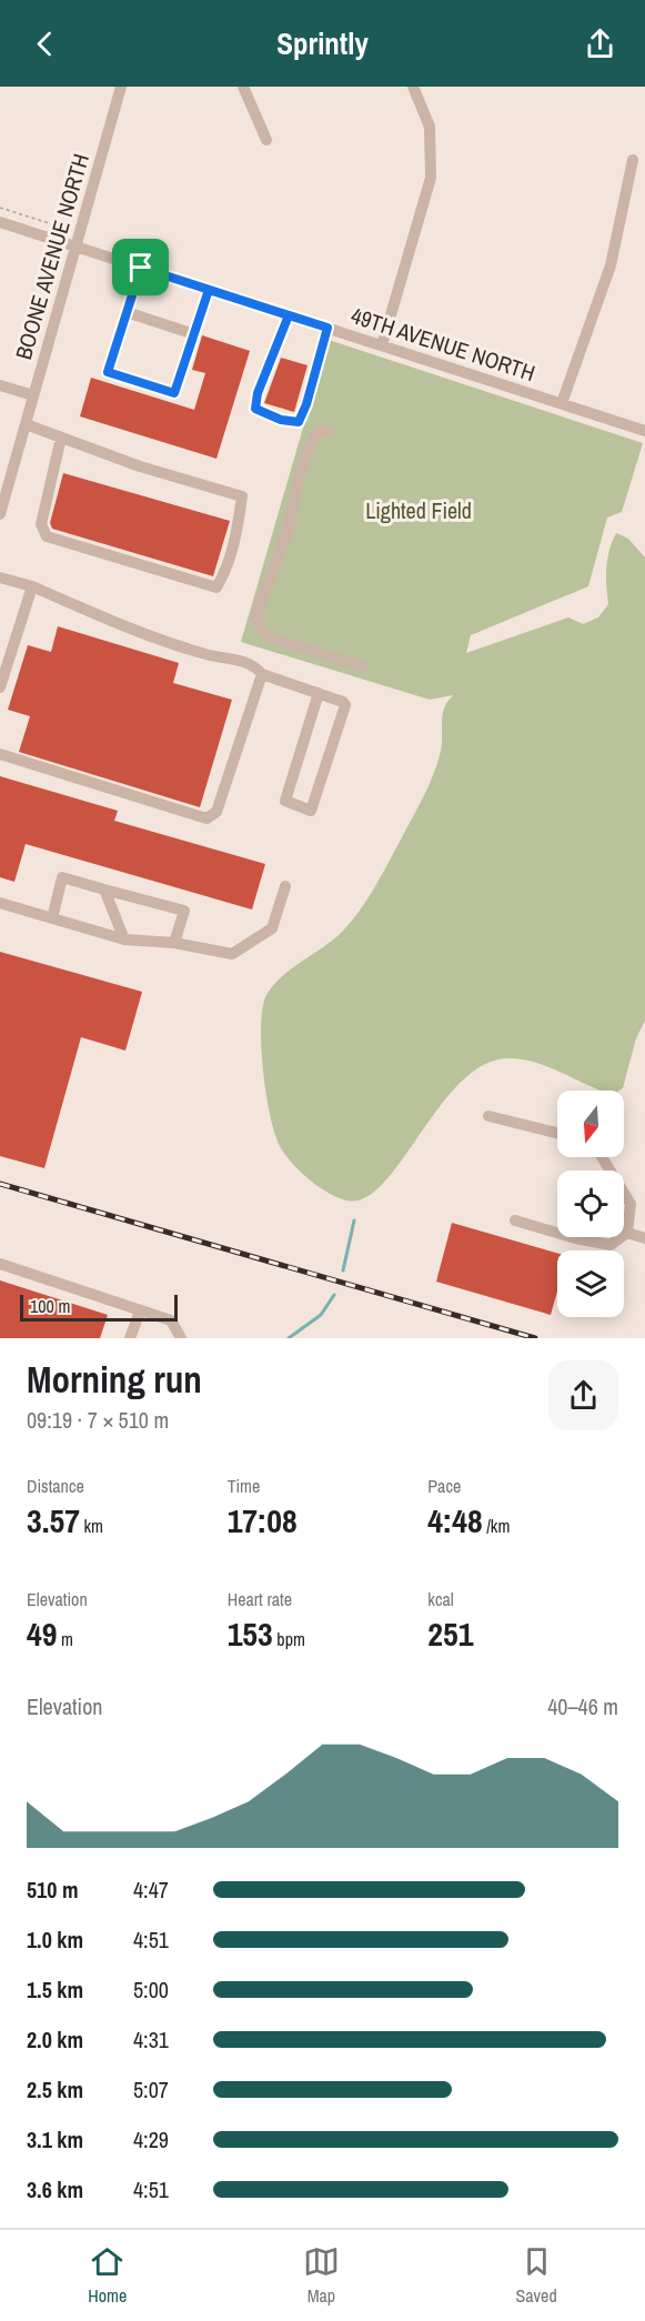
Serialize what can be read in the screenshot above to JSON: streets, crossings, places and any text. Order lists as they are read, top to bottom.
{
  "streets": {
    "street": ["BOONE AVENUE NORTH", "49TH AVENUE NORTH"]
  },
  "crossings": [
    ["BOONE AVENUE NORTH", "49TH AVENUE NORTH"]
  ],
  "parks": ["Lighted Field"],
  "scale_bar": "100 m",
  "north": "bottom",
  "page": {
    "header": "Sprintly",
    "scale": "100 m",
    "heading": ["Morning run", "09:19 · 7 × 510 m"],
    "stats": [
      ["Distance", "3.57 km"],
      ["Time", "17:08"],
      ["Pace", "4:48 /km"],
      ["Elevation", "49 m"],
      ["Heart rate", "153 bpm"],
      ["kcal", "251"]
    ],
    "chart": ["Elevation", "40–46 m"],
    "list": [
      {
        "name": "510 m",
        "note": "4:47"
      },
      {
        "name": "1.0 km",
        "note": "4:51"
      },
      {
        "name": "1.5 km",
        "note": "5:00"
      },
      {
        "name": "2.0 km",
        "note": "4:31"
      },
      {
        "name": "2.5 km",
        "note": "5:07"
      },
      {
        "name": "3.1 km",
        "note": "4:29"
      },
      {
        "name": "3.6 km",
        "note": "4:51"
      }
    ],
    "tabs": ["Home", "Map", "Saved"]
  }
}
